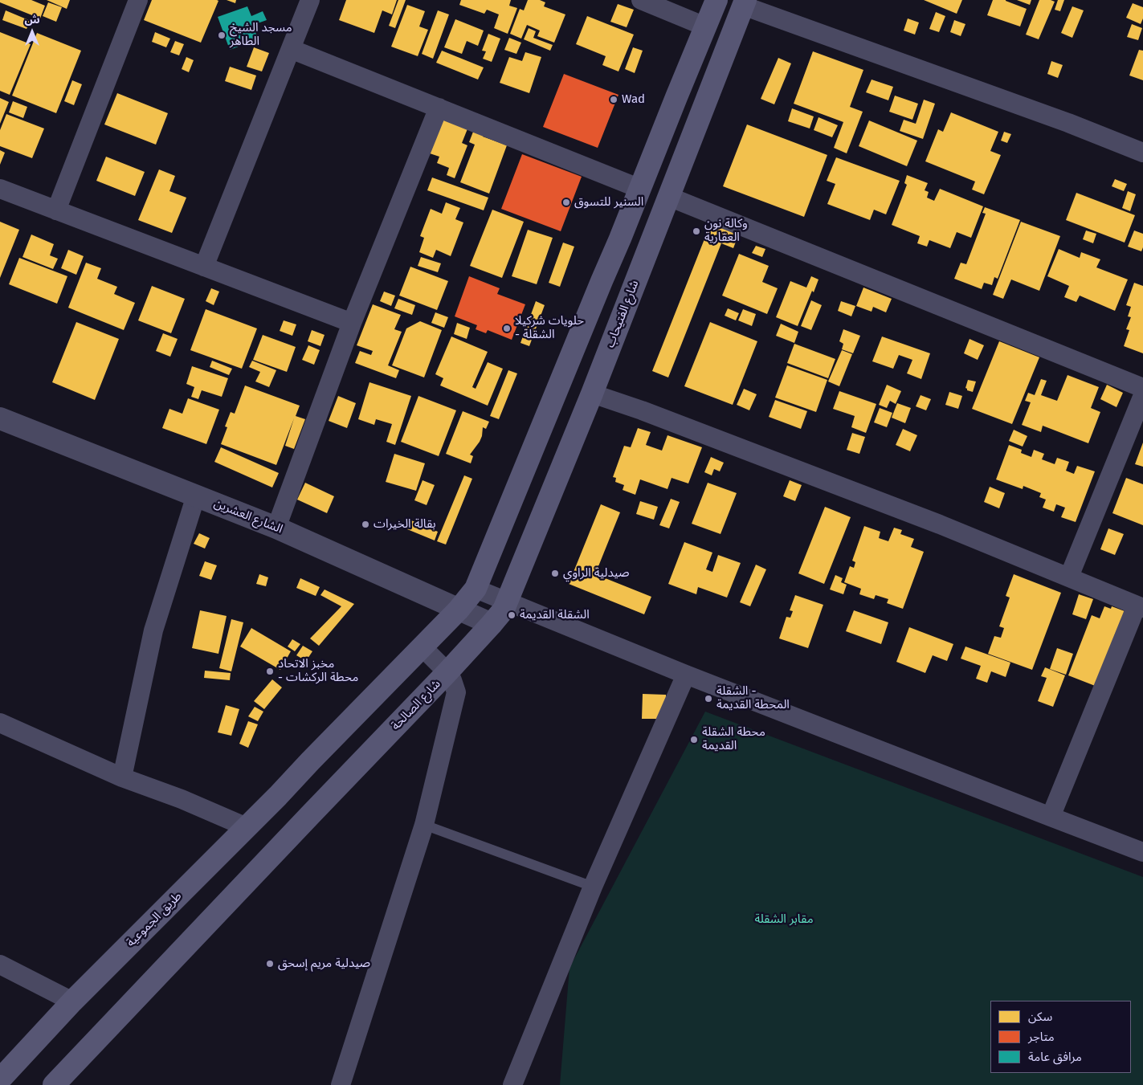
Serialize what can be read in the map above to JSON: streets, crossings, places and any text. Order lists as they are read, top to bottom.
{
  "streets": {
    "main road": ["شارع الفتيحاب", "شارع الصالحة", "طريق الجموعية"],
    "street": ["الشارع العشرين"]
  },
  "crossings": [
    ["شارع الفتيحاب", "الشارع العشرين"],
    ["شارع الفتيحاب", "شارع الصالحة"],
    ["الشارع العشرين", "شارع الصالحة"]
  ],
  "parks": ["مقابر الشقلة"],
  "places": [
    "مسجد الشيخ الطاهر",
    "Wad",
    "السنير للتسوق",
    "وكالة نون العقارية",
    "حلويات شركيلا - الشقلة",
    "بقالة الخيرات",
    "صيدلية الراوي",
    "الشقلة القديمة",
    "مخبز الاتحاد - محطة الركشات",
    "الشقلة - المحطة القديمة",
    "محطة الشقلة القديمة",
    "صيدلية مريم إسحق"
  ],
  "legend": ["سكن", "متاجر", "مرافق عامة"],
  "north": "top"
}
